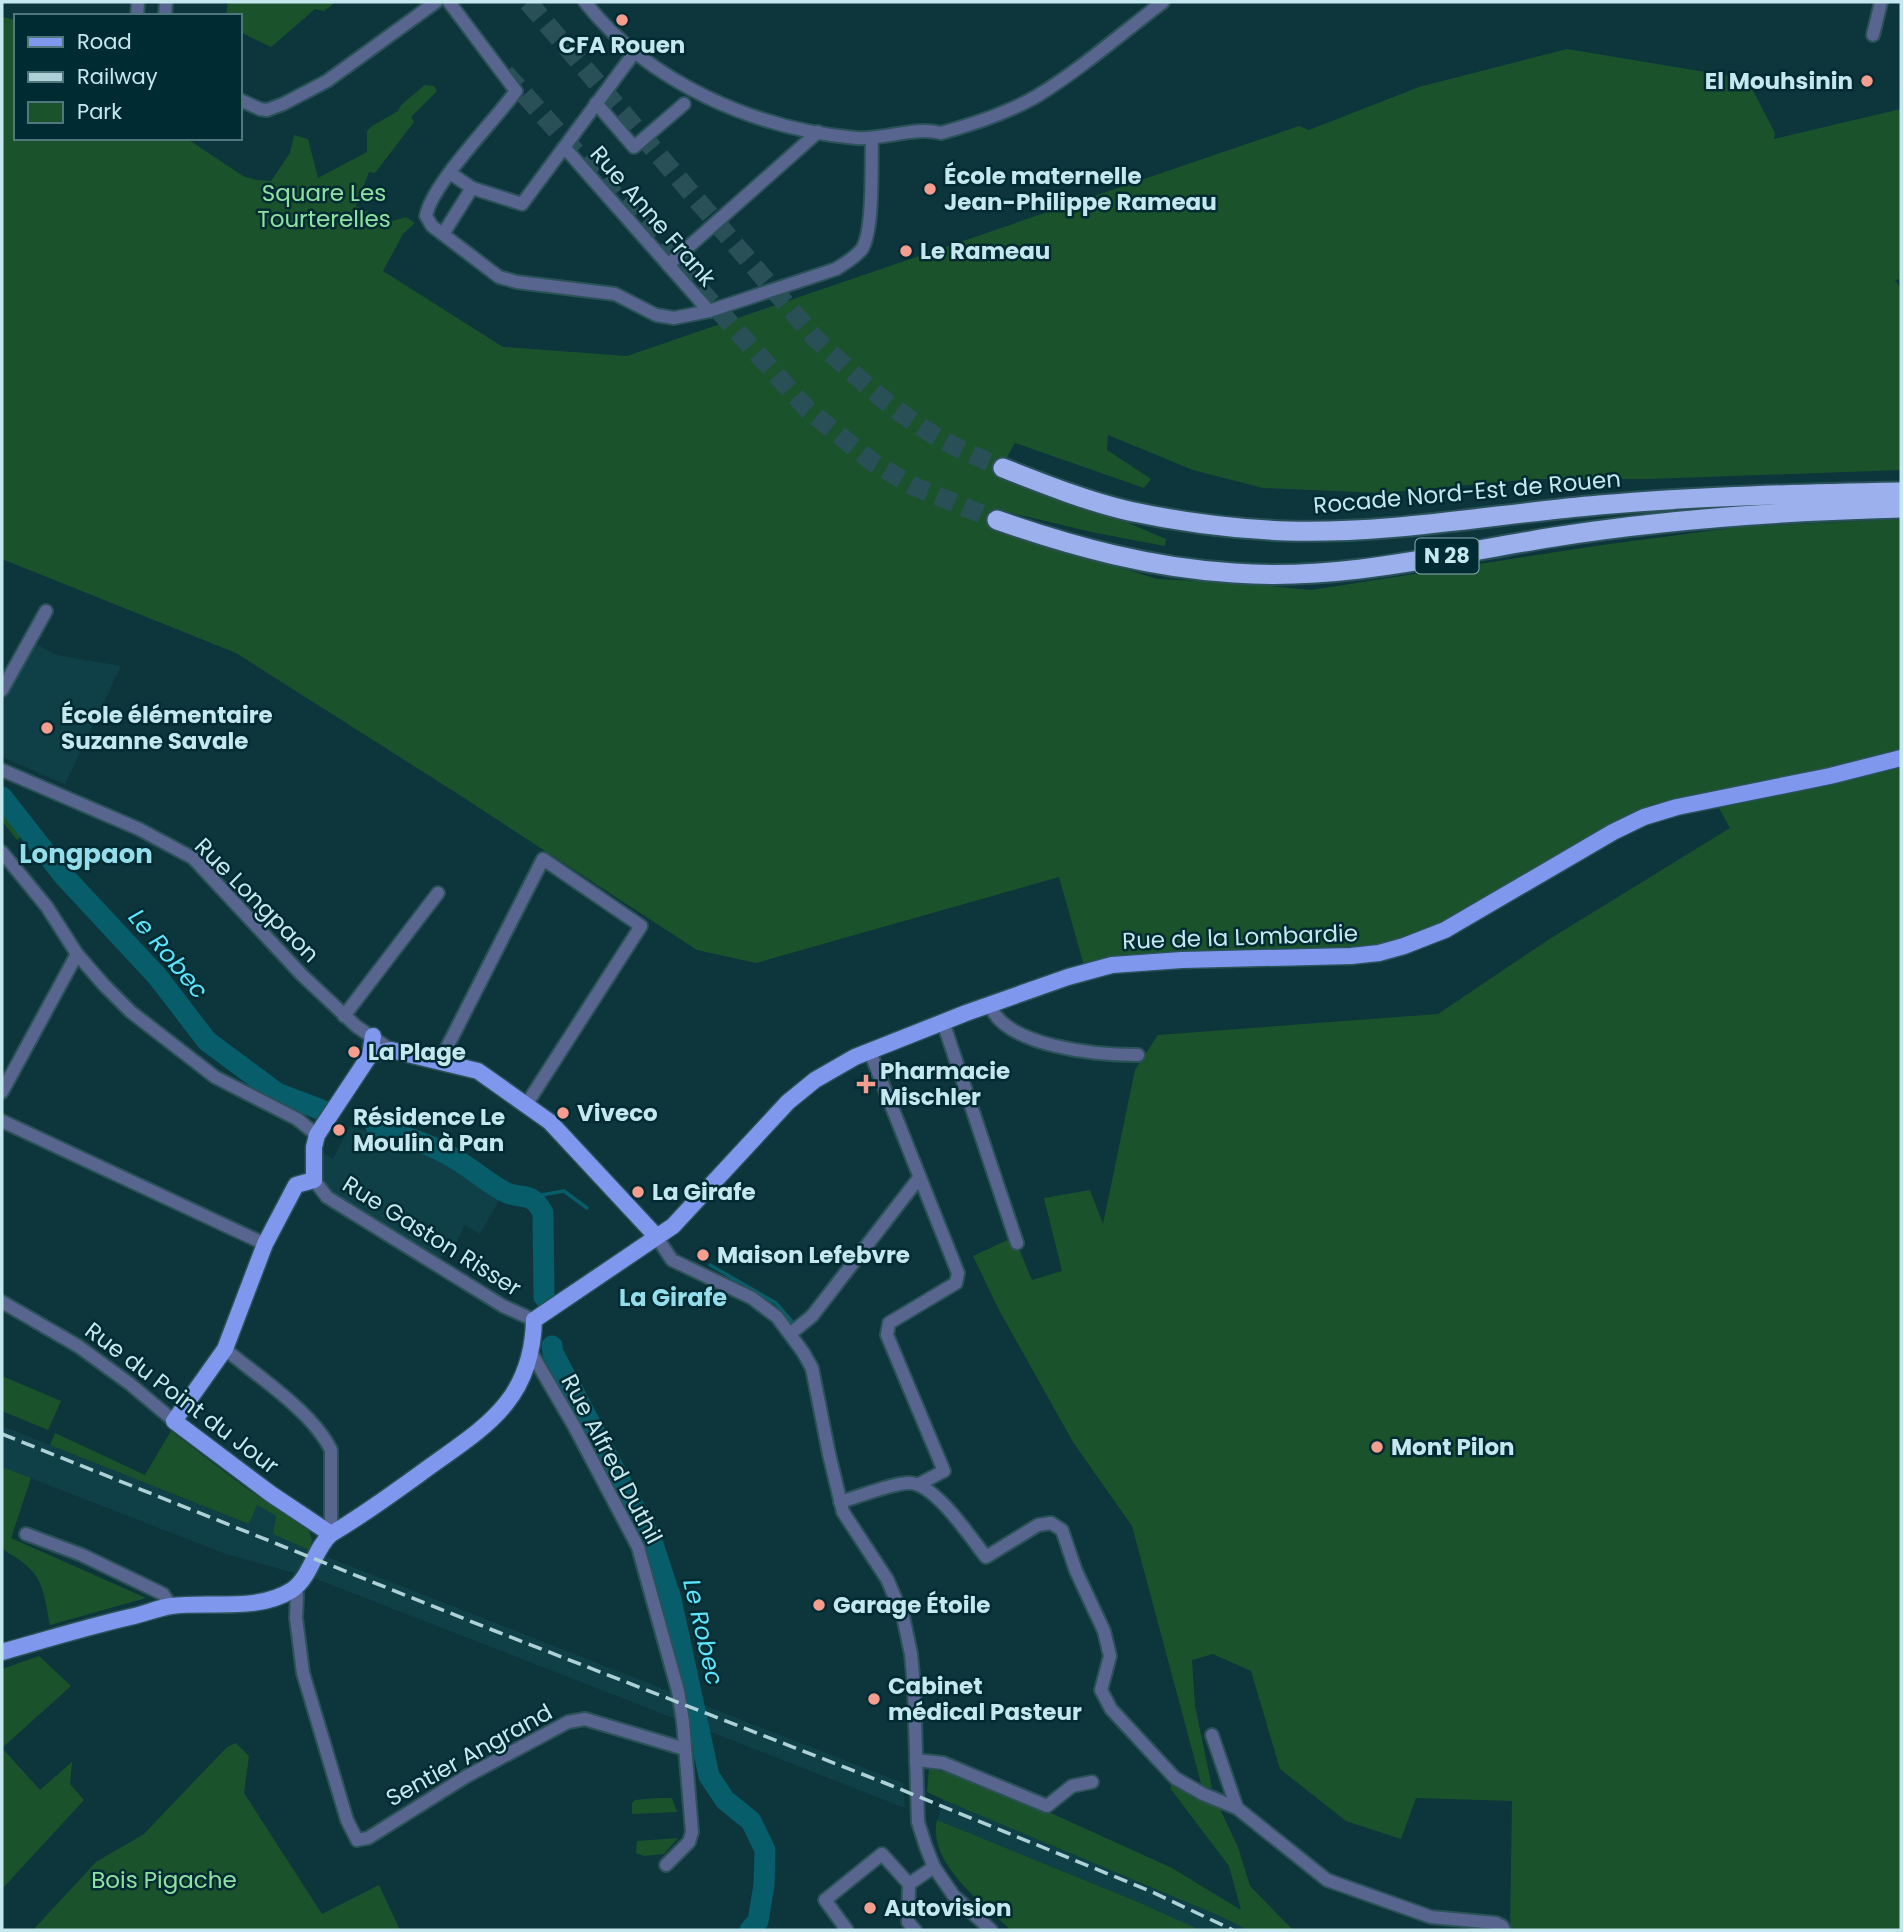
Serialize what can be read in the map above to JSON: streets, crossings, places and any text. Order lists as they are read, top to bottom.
{
  "streets": {
    "highway": ["Rocade Nord-Est de Rouen", "N 28"],
    "main road": ["Rue de la Lombardie", "Rue du Point du Jour"],
    "street": [
      "Rue Anne Frank",
      "Rue Longpaon",
      "Rue Gaston Risser",
      "Rue Alfred Duthil",
      "Sentier Angrand"
    ]
  },
  "crossings": [
    ["Rue de la Lombardie", "Rue Gaston Risser"],
    ["Rue Alfred Duthil", "Sentier Angrand"]
  ],
  "districts": ["Longpaon", "La Girafe"],
  "water": ["Le Robec"],
  "parks": ["Square Les Tourterelles", "Bois Pigache"],
  "places": {
    "other": [
      "CFA Rouen",
      "El Mouhsinin",
      "École maternelle Jean-Philippe Rameau",
      "Le Rameau",
      "École élémentaire Suzanne Savale",
      "La Plage",
      "Viveco",
      "Résidence Le Moulin à Pan",
      "La Girafe",
      "Maison Lefebvre",
      "Mont Pilon",
      "Garage Étoile",
      "Cabinet médical Pasteur",
      "Autovision"
    ],
    "health": ["Pharmacie Mischler"]
  },
  "legend": ["Road", "Railway", "Park"]
}
